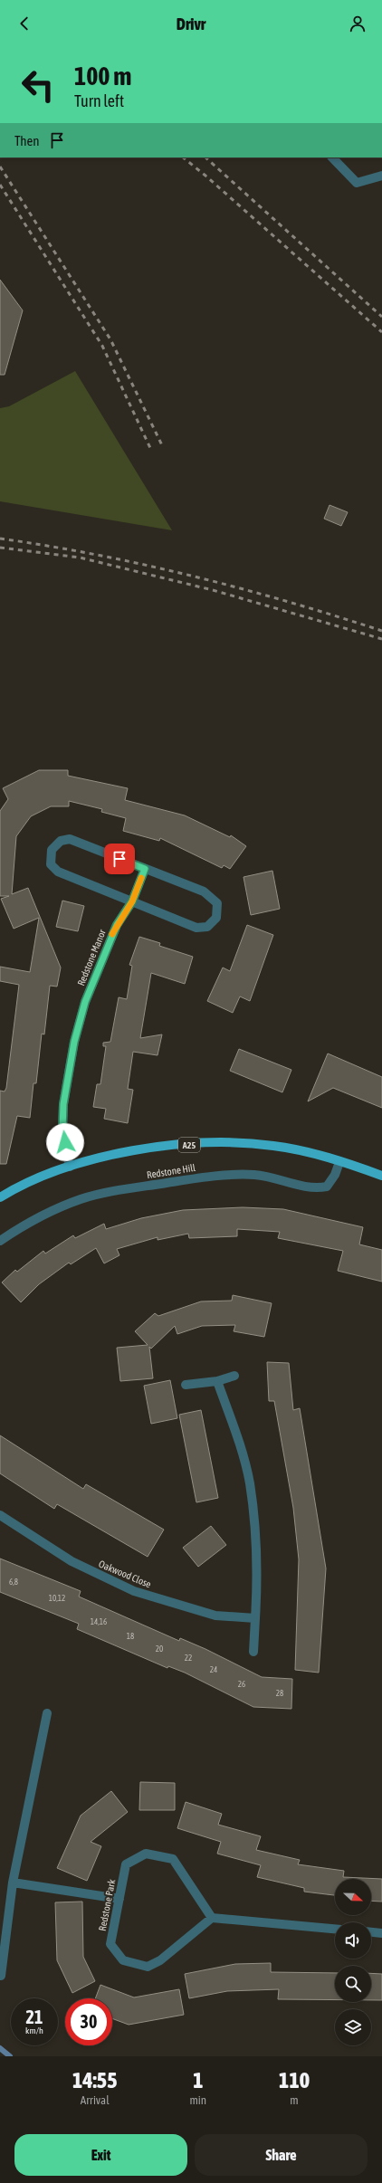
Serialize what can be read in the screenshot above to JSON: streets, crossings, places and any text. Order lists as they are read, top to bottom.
{
  "streets": {
    "main road": ["A25"],
    "street": [
      "Redstone Manor",
      "Redstone Hill",
      "Oakwood Close",
      "Redstone Park"
    ]
  },
  "crossings": [
    ["Redstone Manor", "A25"],
    ["A25", "Redstone Hill"]
  ],
  "house_numbers": [
    "6,8",
    "10,12",
    "14,16",
    "18",
    "20",
    "22",
    "24",
    "26",
    "28"
  ],
  "north": "right",
  "page": {
    "header": "Drivr",
    "turn": ["100 m", "Turn left"],
    "then": "Then",
    "speed": "21 km/h",
    "limit": "30",
    "eta": [
      "14:55",
      "Arrival",
      "1",
      "min",
      "110",
      "m"
    ],
    "buttons": ["Exit", "Share"]
  }
}
